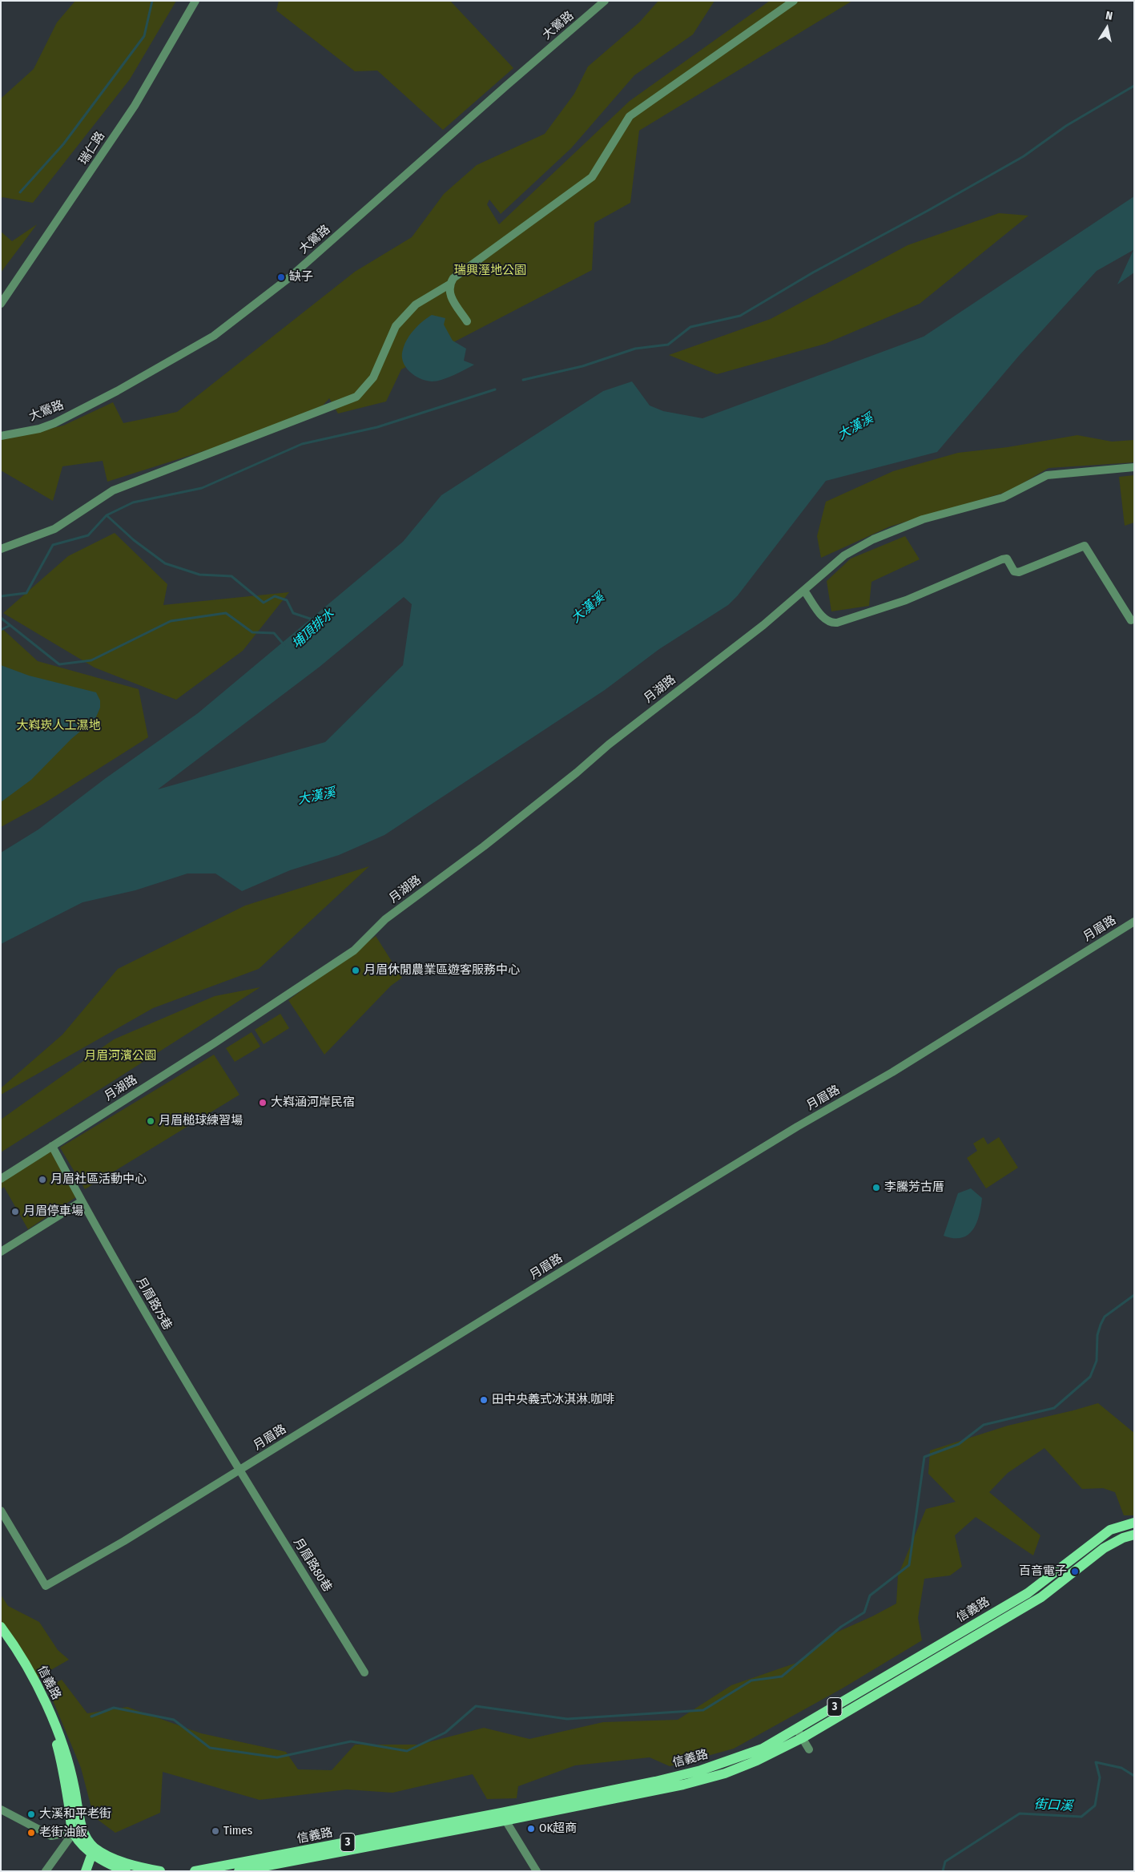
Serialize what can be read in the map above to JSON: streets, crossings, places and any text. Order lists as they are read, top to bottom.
{
  "streets": {
    "main road": ["信義路", "3"],
    "street": [
      "大鶯路",
      "瑞仁路",
      "月湖路",
      "月眉路",
      "月眉路75巷",
      "月眉路80巷"
    ]
  },
  "crossings": [
    ["月湖路", "月眉路75巷"],
    ["月眉路", "月眉路75巷"],
    ["月眉路", "月眉路80巷"],
    ["月眉路75巷", "月眉路80巷"]
  ],
  "water": ["大漢溪", "埔頂排水", "街口溪"],
  "parks": ["瑞興溼地公園", "大嵙崁人工濕地", "月眉河濱公園"],
  "places": [
    "缺子",
    "月眉休閒農業區遊客服務中心",
    "大嵙涵河岸民宿",
    "月眉槌球練習場",
    "月眉社區活動中心",
    "李騰芳古厝",
    "月眉停車場",
    "田中央義式冰淇淋.咖啡",
    "百音電子",
    "大溪和平老街",
    "OK超商",
    "Times",
    "老街油飯"
  ],
  "north": "top"
}
